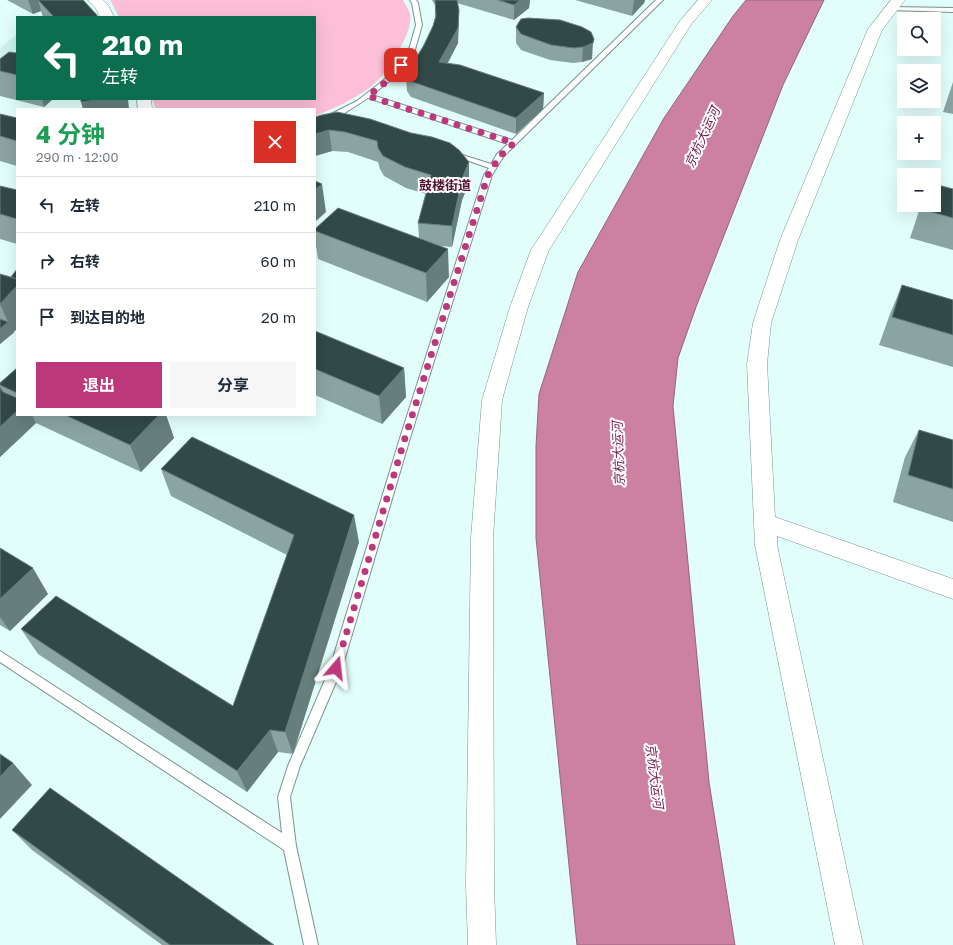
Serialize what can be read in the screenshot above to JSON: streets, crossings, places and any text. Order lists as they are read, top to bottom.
{
  "districts": ["鼓楼街道"],
  "water": ["京杭大运河"],
  "page": {
    "map_buttons": ["+", "−"],
    "turn": ["210 m", "左转"],
    "heading": ["4 分钟", "290 m · 12:00"],
    "list": [
      {
        "name": "左转",
        "value": "210 m"
      },
      {
        "name": "右转",
        "value": "60 m"
      },
      {
        "name": "到达目的地",
        "value": "20 m"
      }
    ],
    "buttons": ["退出", "分享"]
  }
}
